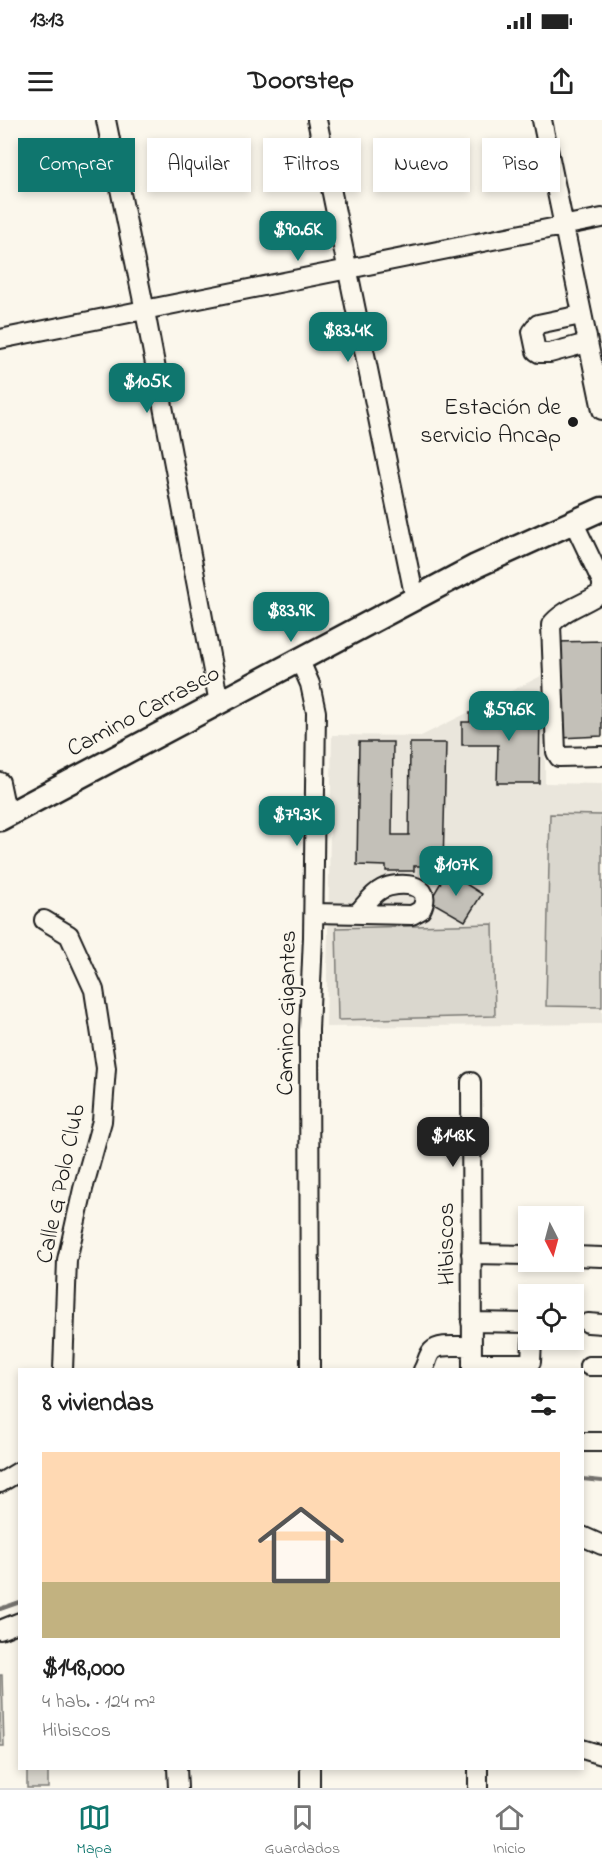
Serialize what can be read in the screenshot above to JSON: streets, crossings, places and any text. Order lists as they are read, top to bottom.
{
  "streets": {
    "main road": ["Camino Carrasco"],
    "street": ["Camino Gigantes", "Calle G Polo Club", "Hibiscos"]
  },
  "crossings": [
    ["Camino Carrasco", "Camino Gigantes"]
  ],
  "places": ["Estación de servicio Ancap"],
  "north": "bottom",
  "page": {
    "status": "13:13",
    "header": "Doorstep",
    "chip": [
      "Comprar",
      "Alquilar",
      "Filtros",
      "Nuevo",
      "Piso"
    ],
    "price": [
      "$90.6K",
      "$83.4K",
      "$105K",
      "$83.9K",
      "$59.6K",
      "$79.3K",
      "$107K",
      "$148K"
    ],
    "heading": "8 viviendas",
    "list": [
      {
        "name": "$148,000",
        "note": "4 hab. · 124 m² · Hibiscos"
      }
    ],
    "tabs": ["Mapa", "Guardados", "Inicio"]
  }
}
